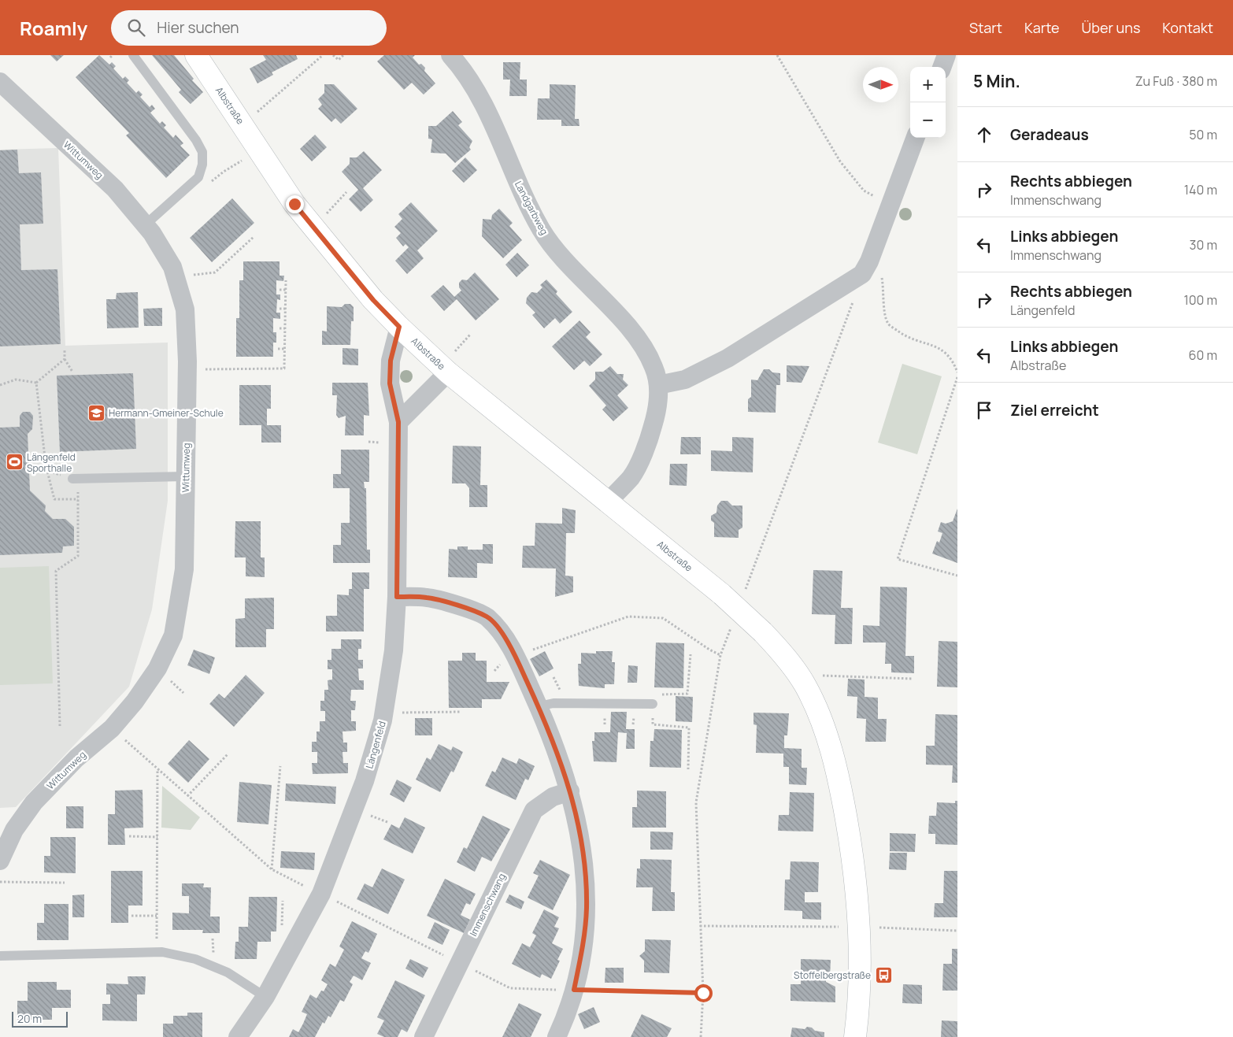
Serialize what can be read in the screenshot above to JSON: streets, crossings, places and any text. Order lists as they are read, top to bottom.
{
  "streets": {
    "street": [
      "Albstraße",
      "Wittumweg",
      "Landgarbweg",
      "Längenfeld",
      "Immenschwang"
    ]
  },
  "crossings": [
    ["Albstraße", "Landgarbweg"],
    ["Albstraße", "Längenfeld"]
  ],
  "places": {
    "school or university": ["Hermann-Gmeiner-Schule"],
    "sports": ["Längenfeld Sporthalle"],
    "bus stop": ["Stoffelbergstraße"]
  },
  "scale_bar": "20 m",
  "north": "right",
  "page": {
    "header": "Roamly",
    "search": "Hier suchen",
    "nav": [
      "Start",
      "Karte",
      "Über uns",
      "Kontakt"
    ],
    "heading": ["5 Min.", "Zu Fuß · 380 m"],
    "map_buttons": ["+", "−"],
    "list": [
      ["Geradeaus", "50 m"],
      ["Rechts abbiegen", "Immenschwang", "140 m"],
      ["Links abbiegen", "Immenschwang", "30 m"],
      ["Rechts abbiegen", "Längenfeld", "100 m"],
      ["Links abbiegen", "Albstraße", "60 m"],
      "Ziel erreicht"
    ],
    "scale": "20 m"
  }
}
